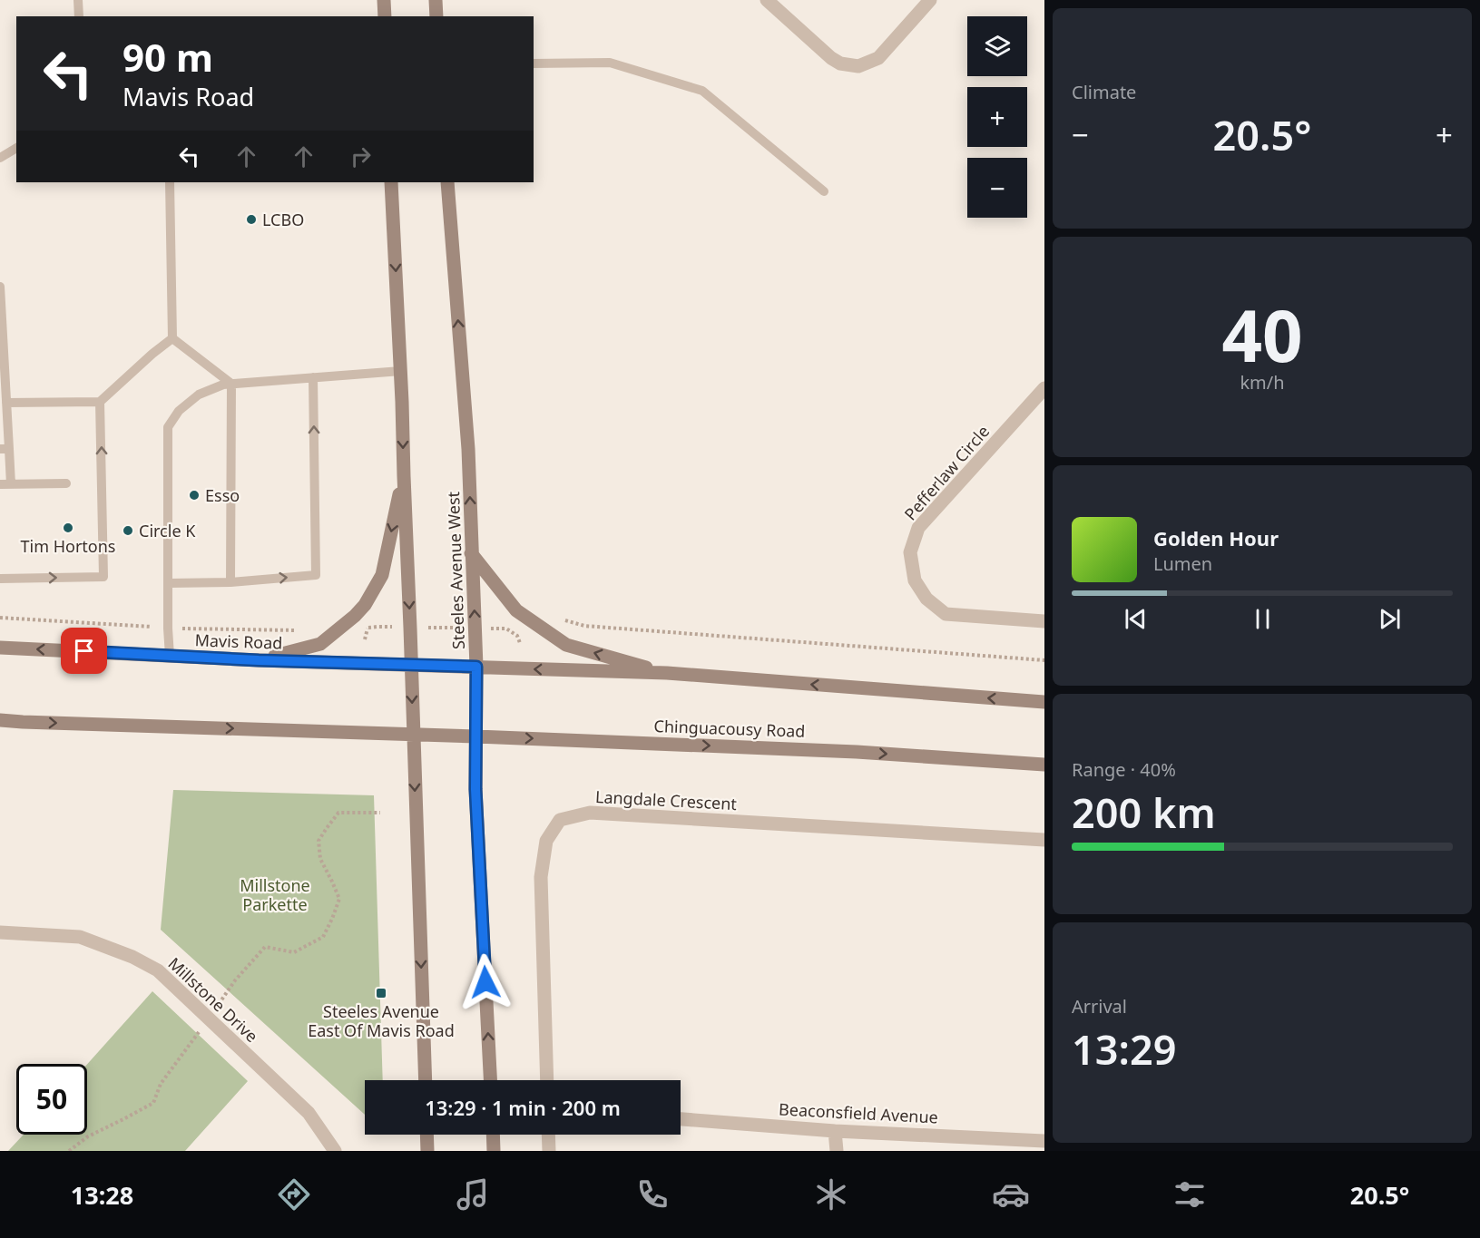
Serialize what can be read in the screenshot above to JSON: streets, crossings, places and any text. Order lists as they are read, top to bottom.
{
  "streets": {
    "main road": ["Steeles Avenue West", "Mavis Road", "Chinguacousy Road"],
    "street": [
      "Pefferlaw Circle",
      "Langdale Crescent",
      "Millstone Drive",
      "Beaconsfield Avenue"
    ]
  },
  "crossings": [
    ["Steeles Avenue West", "Mavis Road"],
    ["Steeles Avenue West", "Chinguacousy Road"]
  ],
  "parks": ["Millstone Parkette"],
  "places": {
    "other": [
      "LCBO",
      "Esso",
      "Tim Hortons",
      "Circle K"
    ],
    "transit": ["Steeles Avenue East Of Mavis Road"]
  },
  "page": {
    "tile": [
      "Climate",
      ["40", "km/h"],
      ["Range · 40%", "200 km"],
      ["Arrival", "13:29"]
    ],
    "map_buttons": ["+", "−"],
    "turn": ["90 m", "Mavis Road"],
    "heat": ["−", "20.5°", "+"],
    "song": ["Golden Hour", "Lumen"],
    "limit": "50",
    "trip": "13:29 · 1 min · 200 m",
    "tabs": ["13:28", "20.5°"]
  }
}
